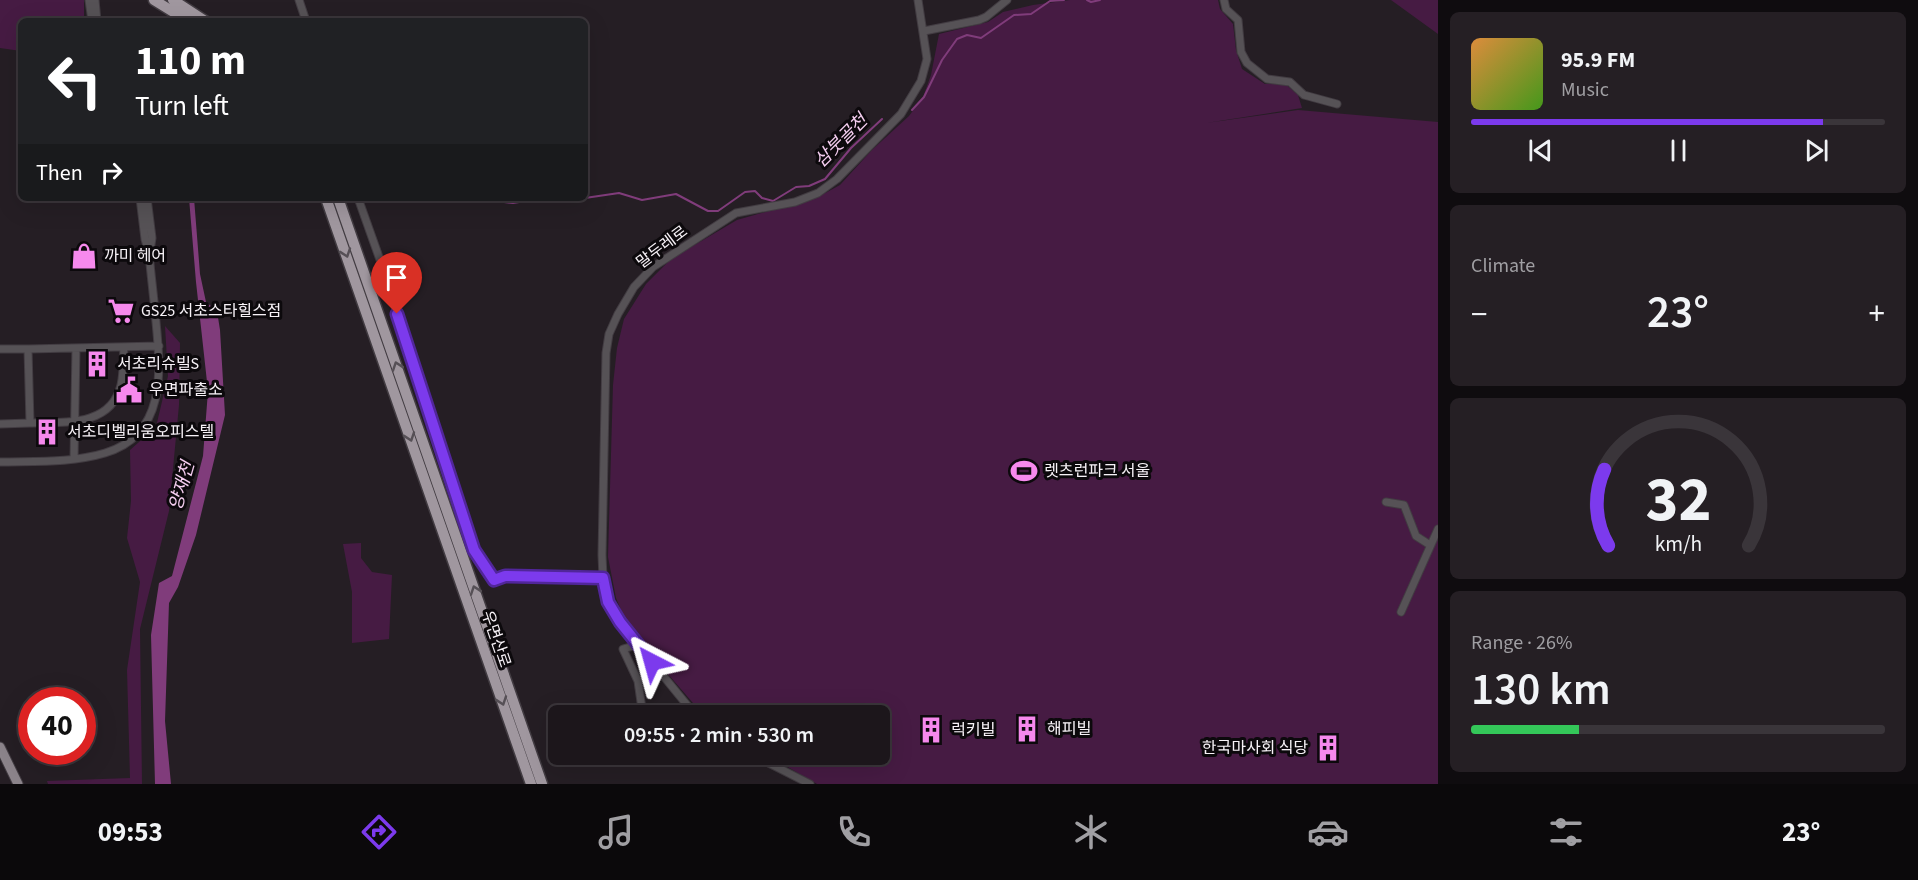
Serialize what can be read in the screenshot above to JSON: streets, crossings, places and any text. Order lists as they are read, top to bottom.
{
  "streets": {
    "highway": ["우면산로"],
    "street": ["말두레로"]
  },
  "water": ["삼붓골천", "양재천"],
  "places": {
    "shop": ["까미 헤어"],
    "supermarket": ["GS25 서초스타힐스점"],
    "building": [
      "서초리슈빌S",
      "서초디벨리움오피스텔",
      "해피빌",
      "럭키빌",
      "한국마사회 식당"
    ],
    "public building": ["우면파출소"],
    "sports": ["렛츠런파크 서울"]
  },
  "page": {
    "turn": ["110 m", "Turn left"],
    "song": ["95.9 FM", "Music"],
    "then": "Then",
    "tile": [
      "Climate",
      ["Range · 26%", "130 km"]
    ],
    "heat": ["−", "23°", "+"],
    "limit": "40",
    "trip": "09:55 · 2 min · 530 m",
    "tabs": ["09:53", "23°"],
    "gauge": ["32", "km/h"]
  }
}
